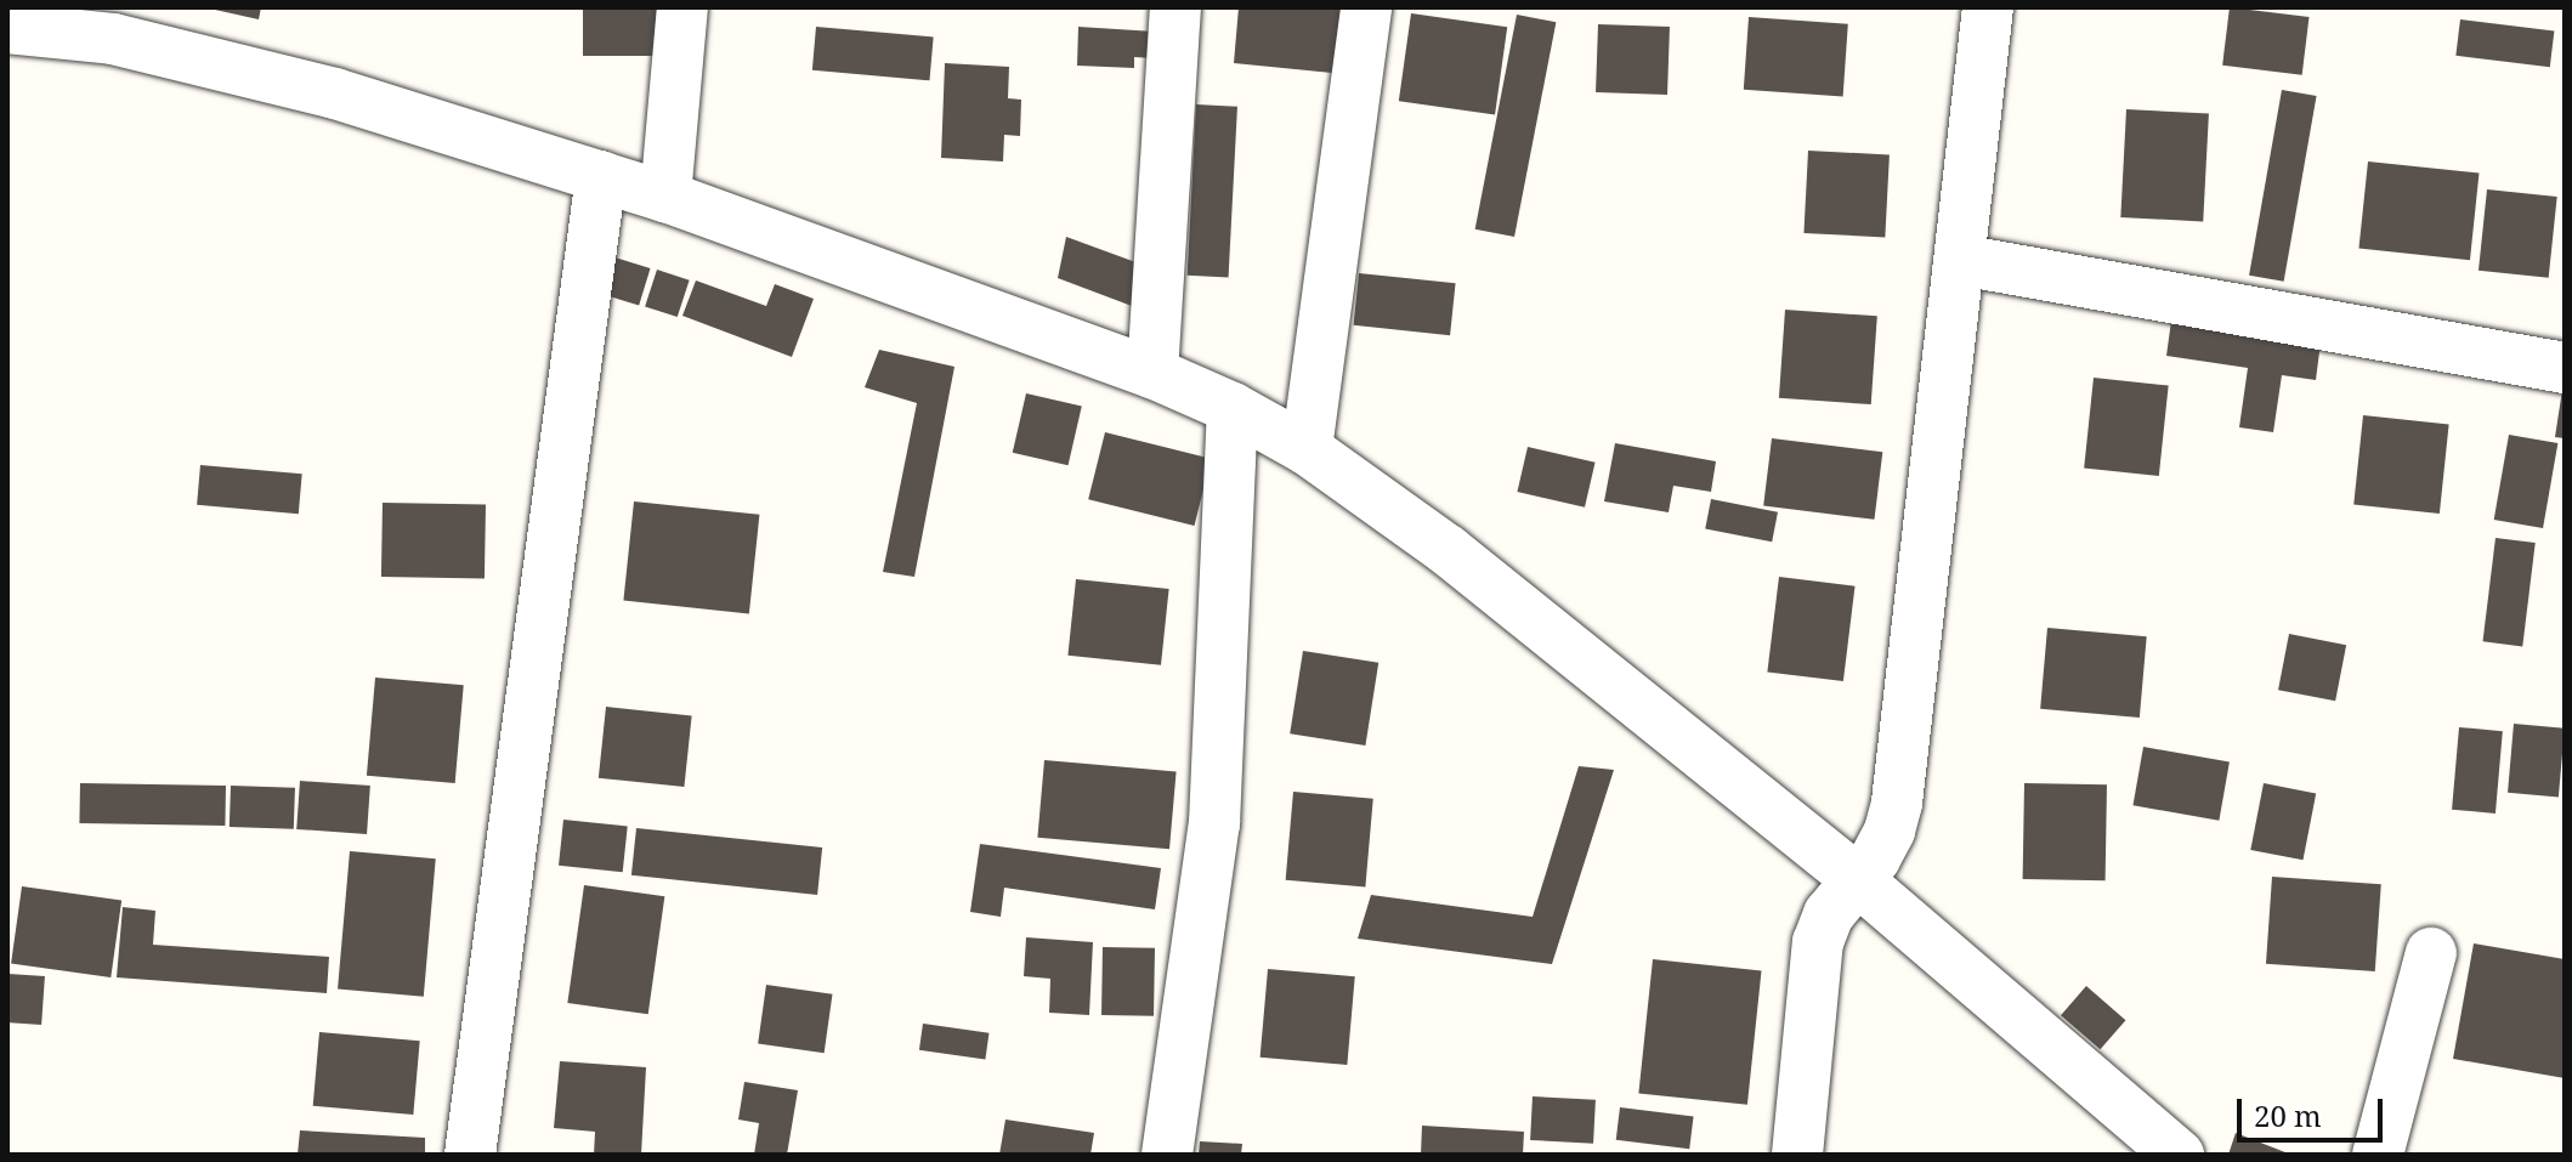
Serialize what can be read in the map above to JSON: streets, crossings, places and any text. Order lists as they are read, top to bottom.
{
  "scale_bar": "20 m"
}
